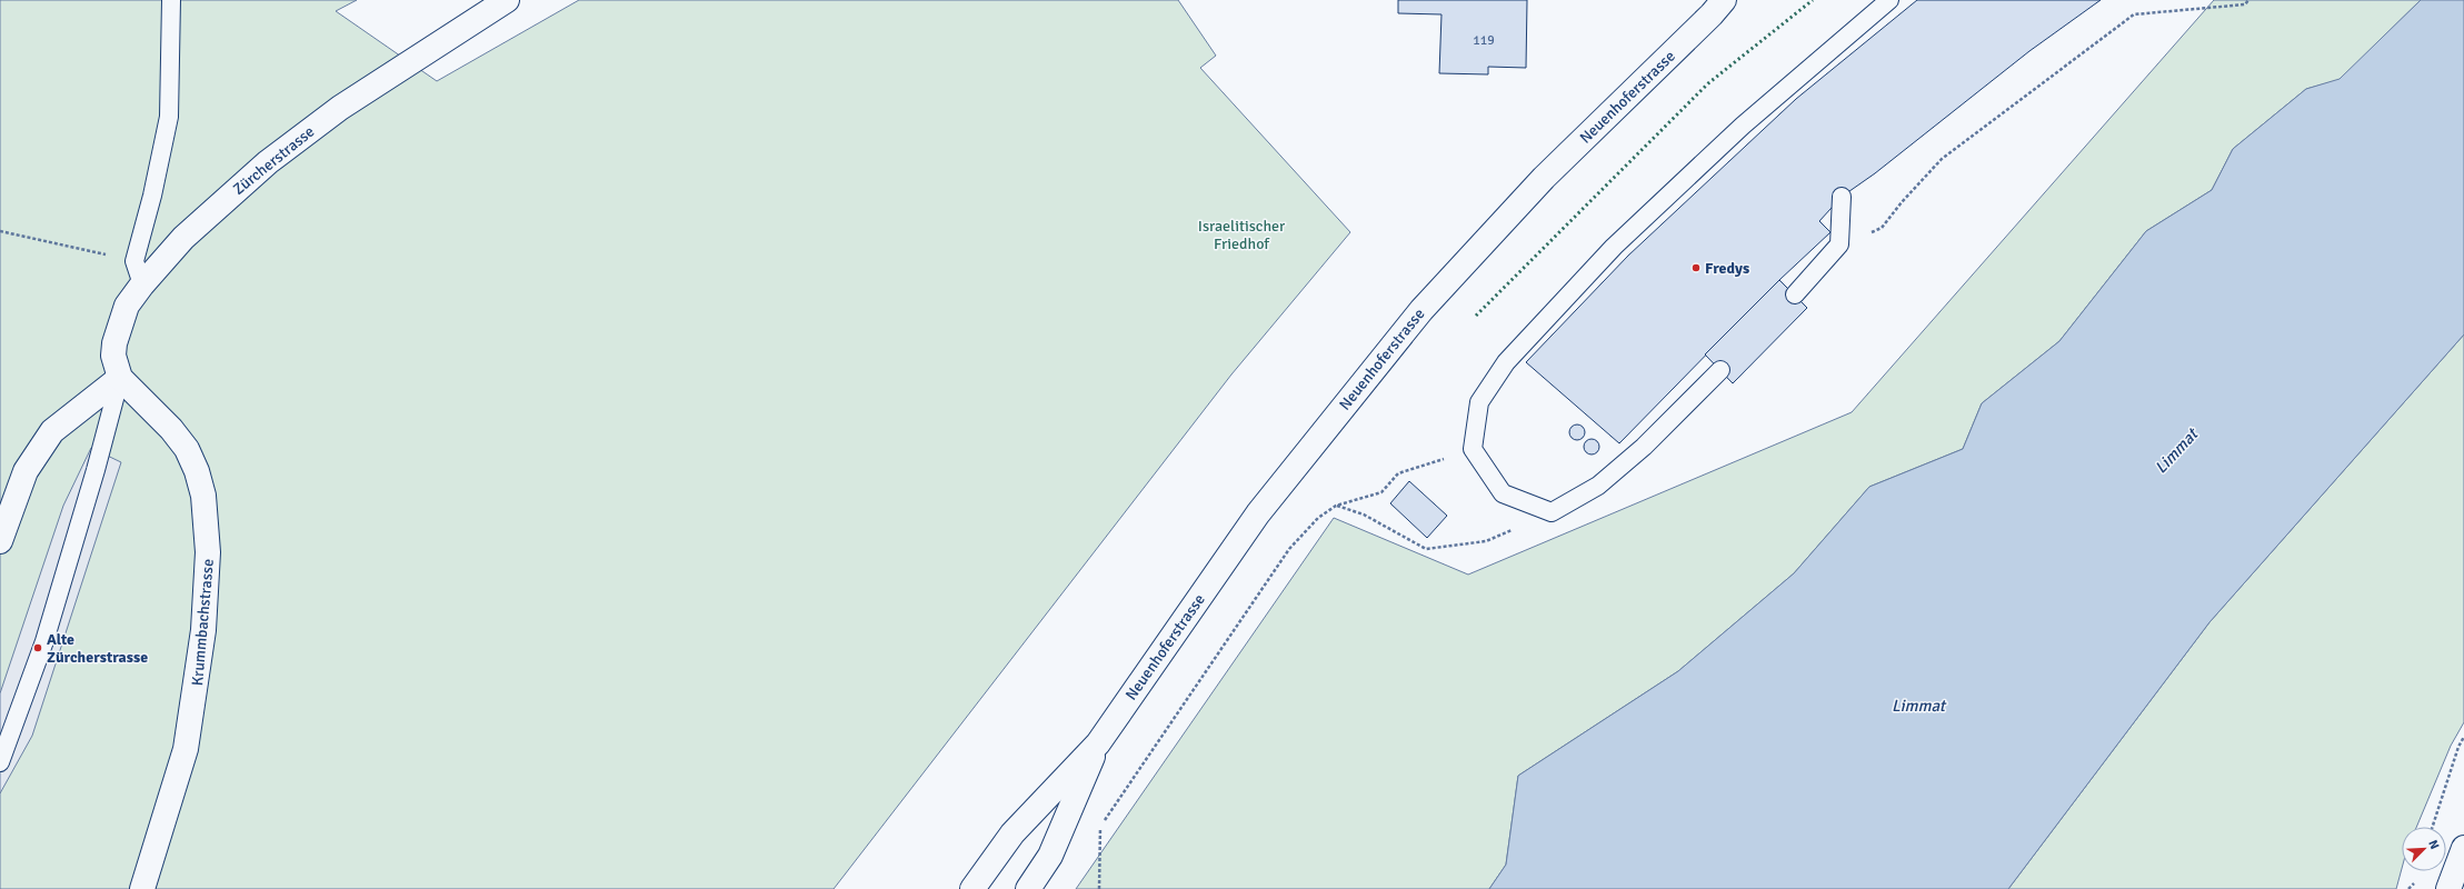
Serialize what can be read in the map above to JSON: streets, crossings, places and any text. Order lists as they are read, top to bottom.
{
  "streets": {
    "main road": ["Neuenhoferstrasse", "Zürcherstrasse", "Krummbachstrasse"]
  },
  "crossings": [
    ["Zürcherstrasse", "Krummbachstrasse"]
  ],
  "water": ["Limmat"],
  "parks": ["Israelitischer Friedhof"],
  "places": ["Fredys", "Alte Zürcherstrasse"],
  "house_numbers": ["119"],
  "north": "top right"
}
